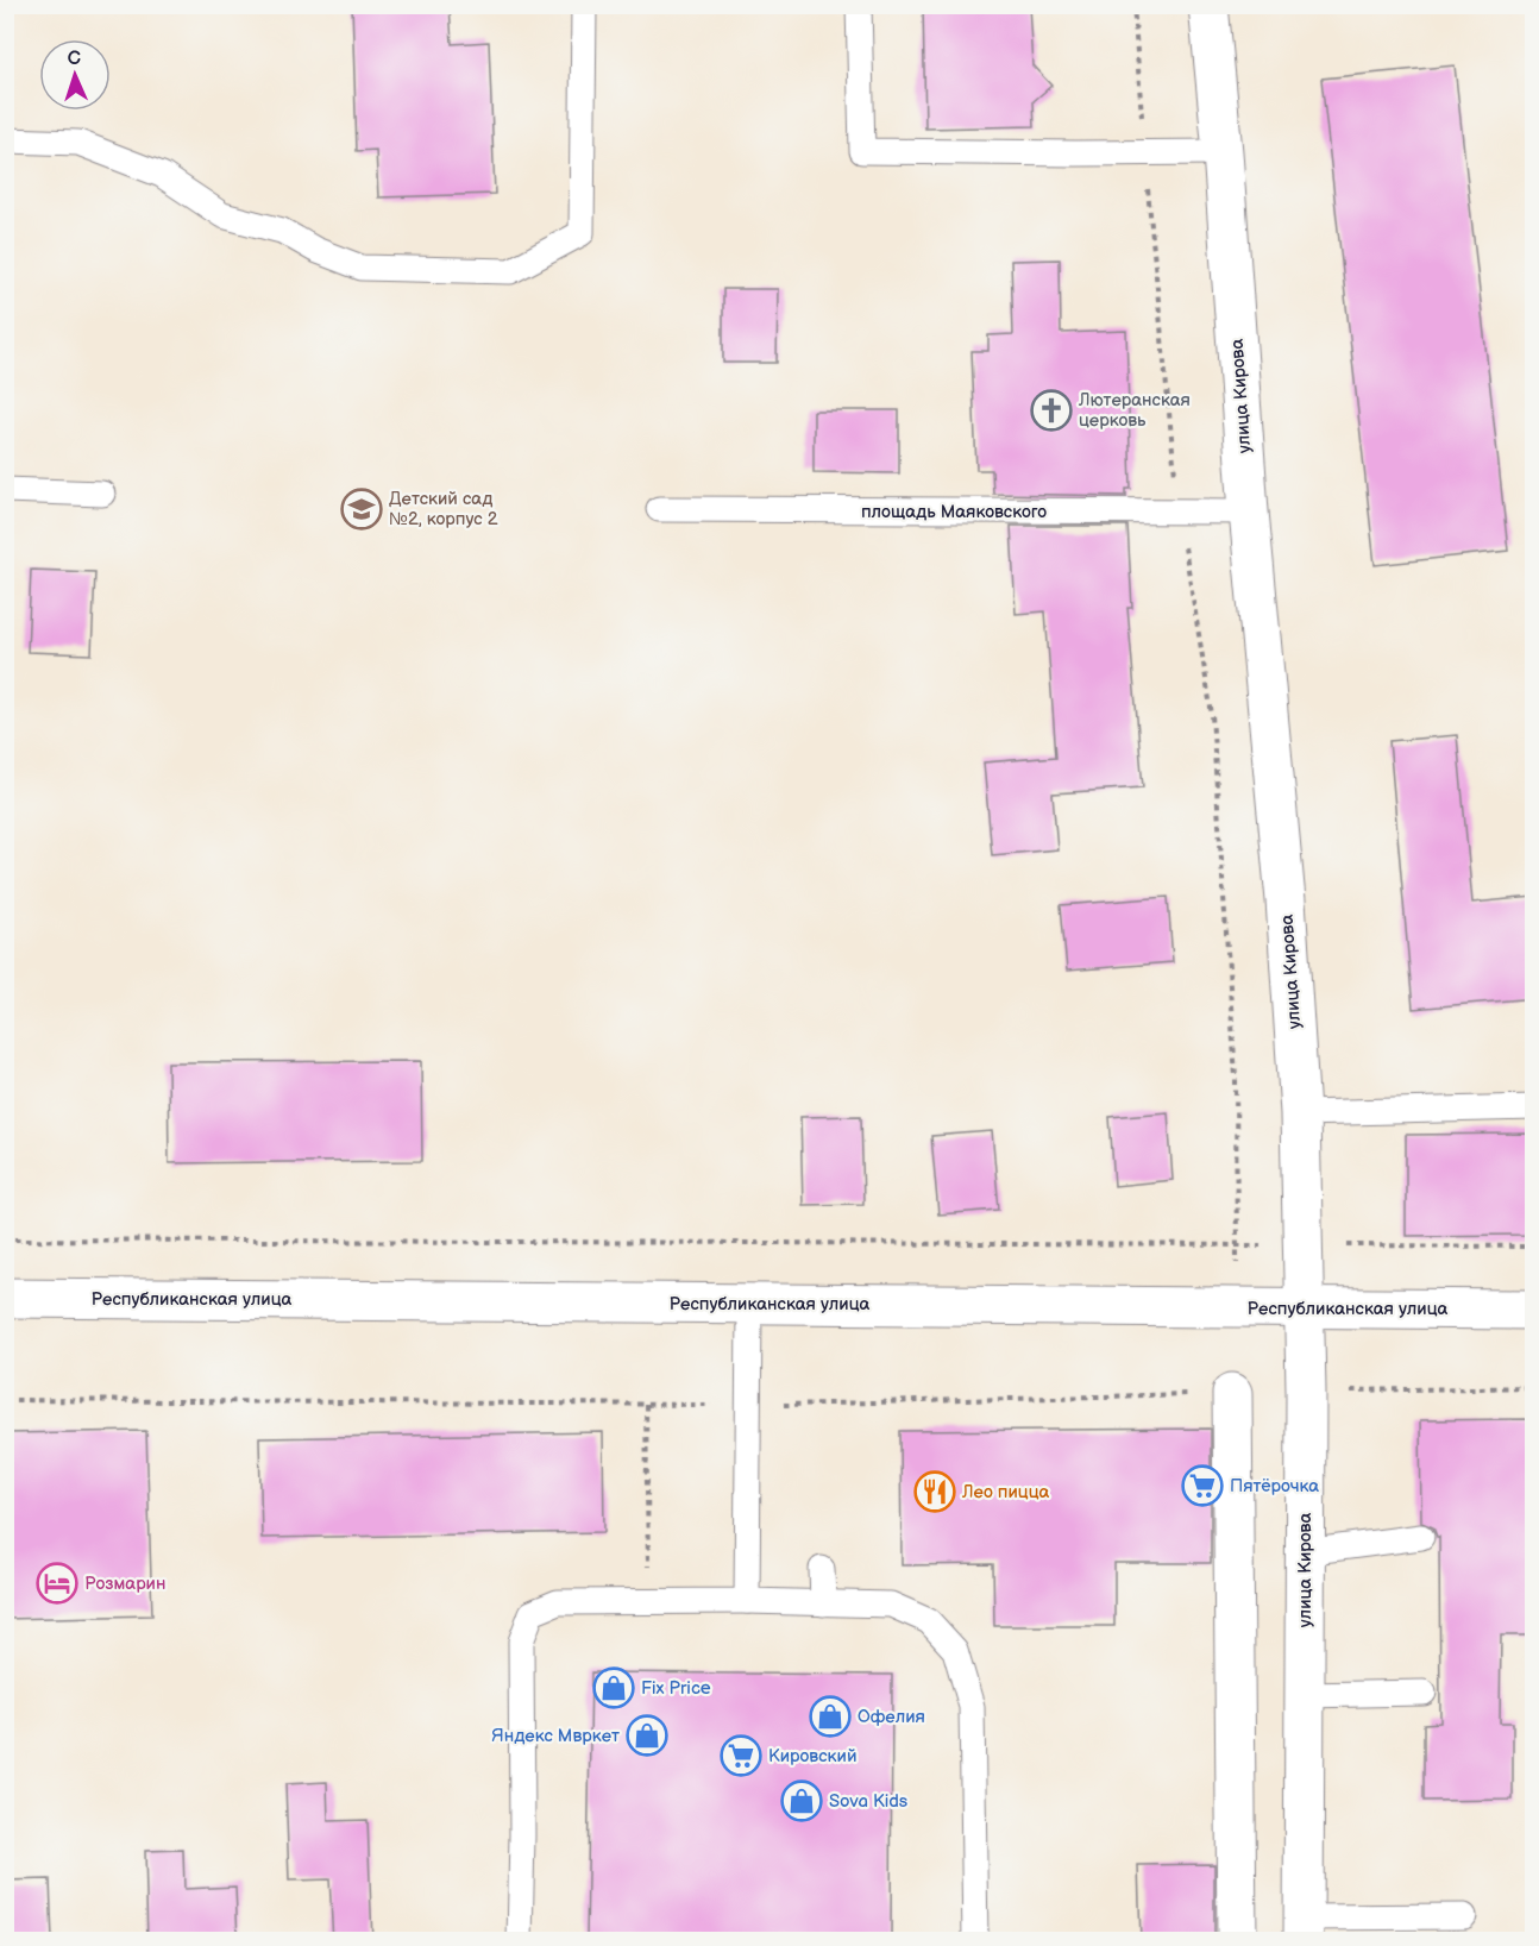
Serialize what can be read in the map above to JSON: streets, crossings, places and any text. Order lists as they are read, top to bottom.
{
  "streets": {
    "street": ["улица Кирова", "Республиканская улица"],
    "lane": ["площадь Маяковского"]
  },
  "crossings": [
    ["улица Кирова", "площадь Маяковского"],
    ["улица Кирова", "Республиканская улица"]
  ],
  "places": {
    "church": ["Лютеранская церковь"],
    "school or university": ["Детский сад №2, корпус 2"],
    "supermarket": ["Пятёрочка", "Кировский"],
    "restaurant": ["Лео пицца"],
    "hotel": ["Розмарин"],
    "shop": [
      "Fix Price",
      "Офелия",
      "Яндекс Мвркет",
      "Sova Kids"
    ]
  },
  "north": "top"
}
